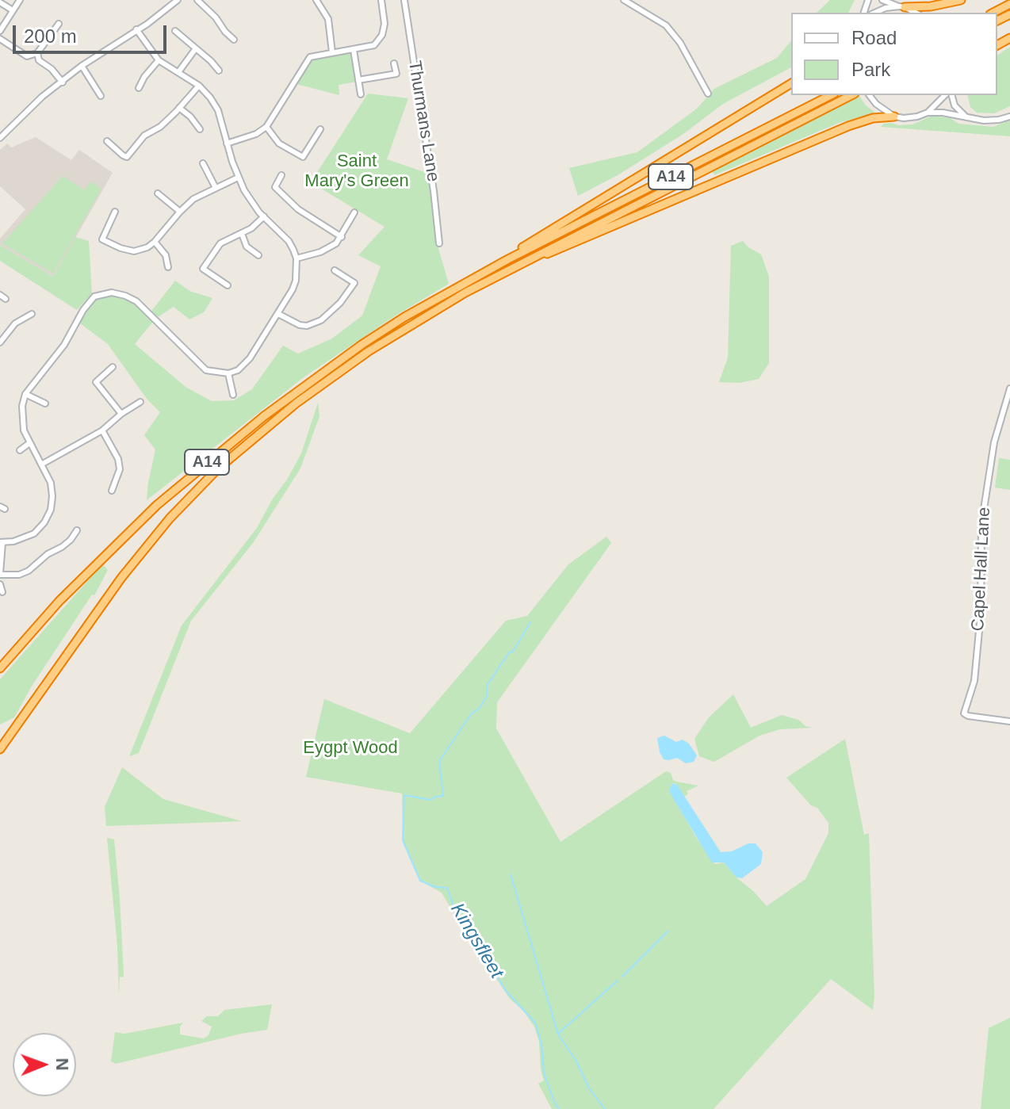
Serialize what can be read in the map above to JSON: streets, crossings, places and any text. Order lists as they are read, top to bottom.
{
  "streets": {
    "highway": ["A14"],
    "street": ["Thurmans Lane", "Capel Hall Lane"]
  },
  "water": ["Kingsfleet"],
  "parks": ["Saint Mary's Green", "Eygpt Wood"],
  "legend": ["Road", "Park"],
  "scale_bar": "200 m",
  "north": "right"
}
